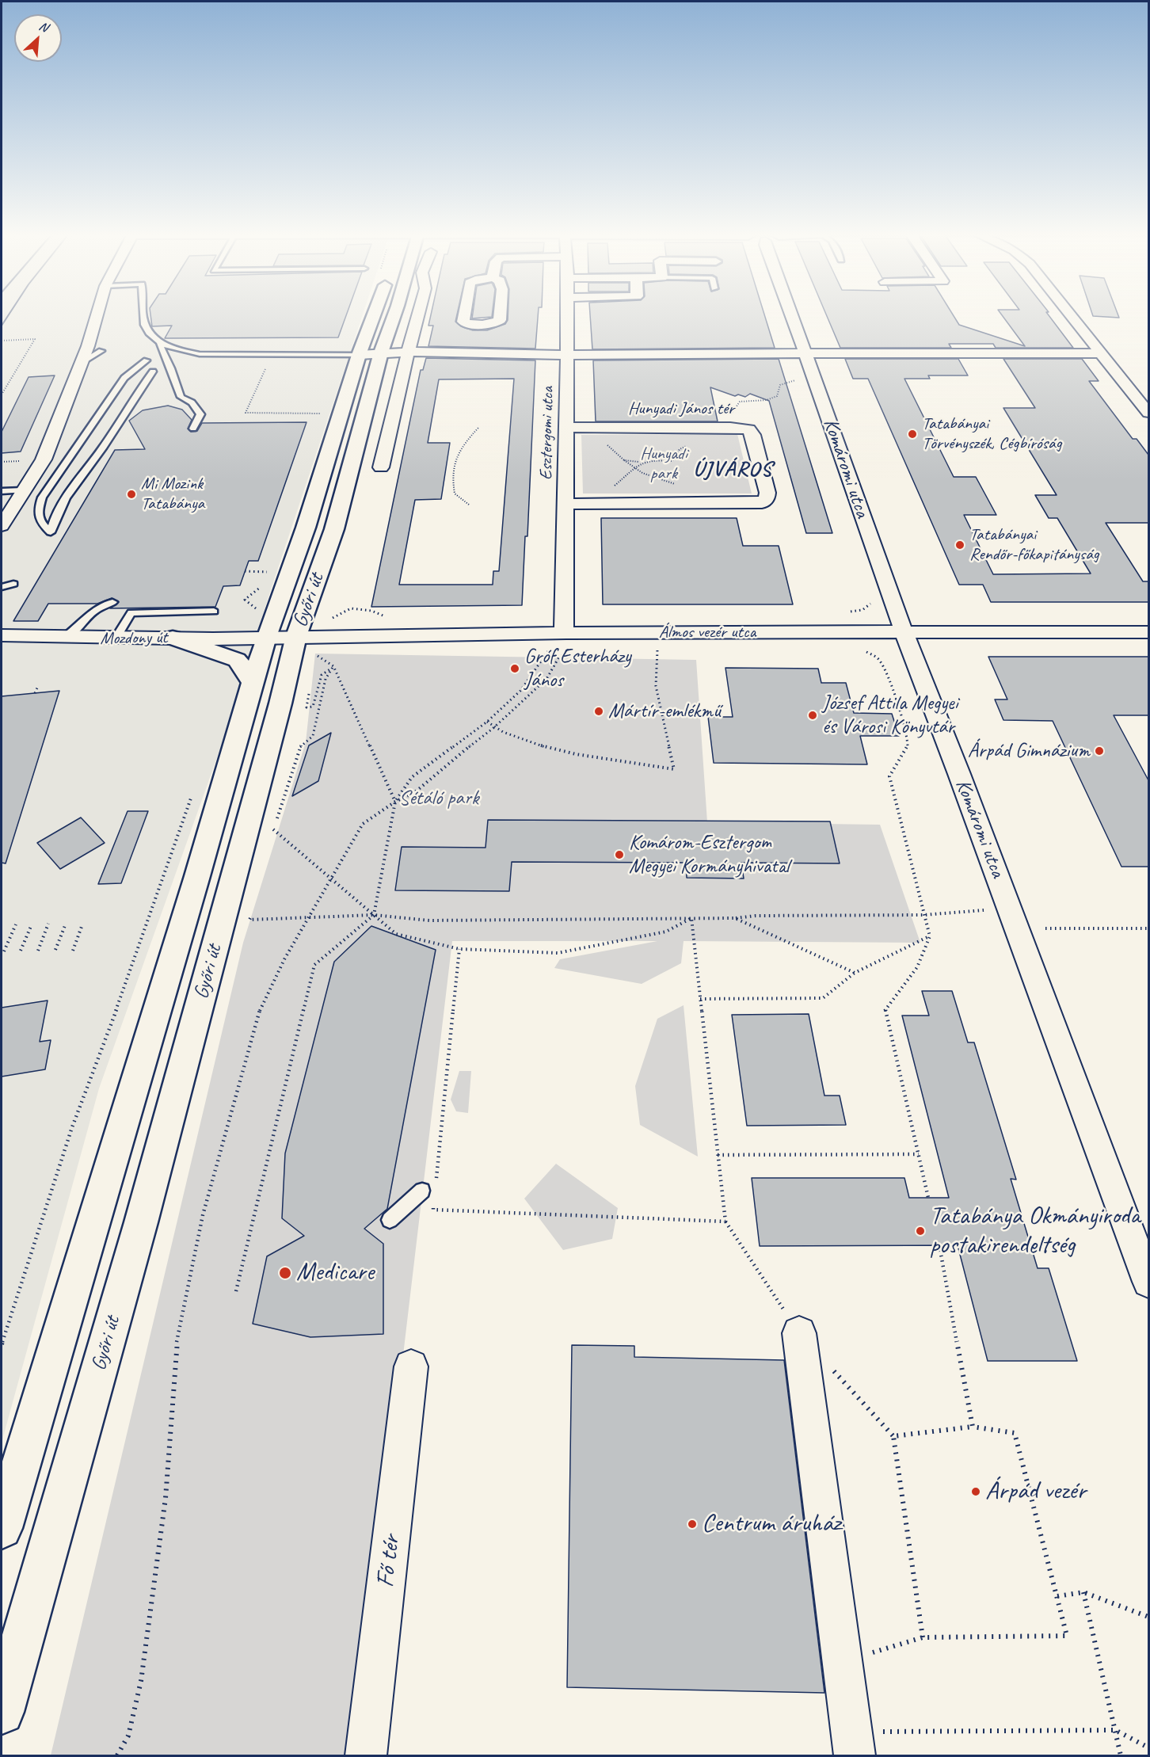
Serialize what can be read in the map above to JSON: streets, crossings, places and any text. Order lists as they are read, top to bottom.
{
  "streets": {
    "main road": ["Győri út"],
    "street": [
      "Hunyadi János tér",
      "Esztergomi utca",
      "Komáromi utca",
      "Álmos vezér utca",
      "Mozdony út",
      "Fő tér"
    ]
  },
  "crossings": [
    ["Hunyadi János tér", "Esztergomi utca"],
    ["Esztergomi utca", "Álmos vezér utca"],
    ["Komáromi utca", "Álmos vezér utca"],
    ["Győri út", "Álmos vezér utca"],
    ["Győri út", "Mozdony út"],
    ["Álmos vezér utca", "Mozdony út"]
  ],
  "districts": ["ÚJVÁROS"],
  "parks": ["Hunyadi park", "Sétáló park"],
  "places": [
    "Tatabányai Törvényszék, Cégbíróság",
    "Mi Mozink Tatabánya",
    "Tatabányai Rendőr-főkapitányság",
    "Gróf Esterházy János",
    "Mártír-emlékmű",
    "József Attila Megyei és Városi Könyvtár",
    "Árpád Gimnázium",
    "Komárom-Esztergom Megyei Kormányhivatal",
    "Tatabánya Okmányiroda postakirendeltség",
    "Medicare",
    "Árpád vezér",
    "Centrum áruház"
  ],
  "north": "top right"
}
